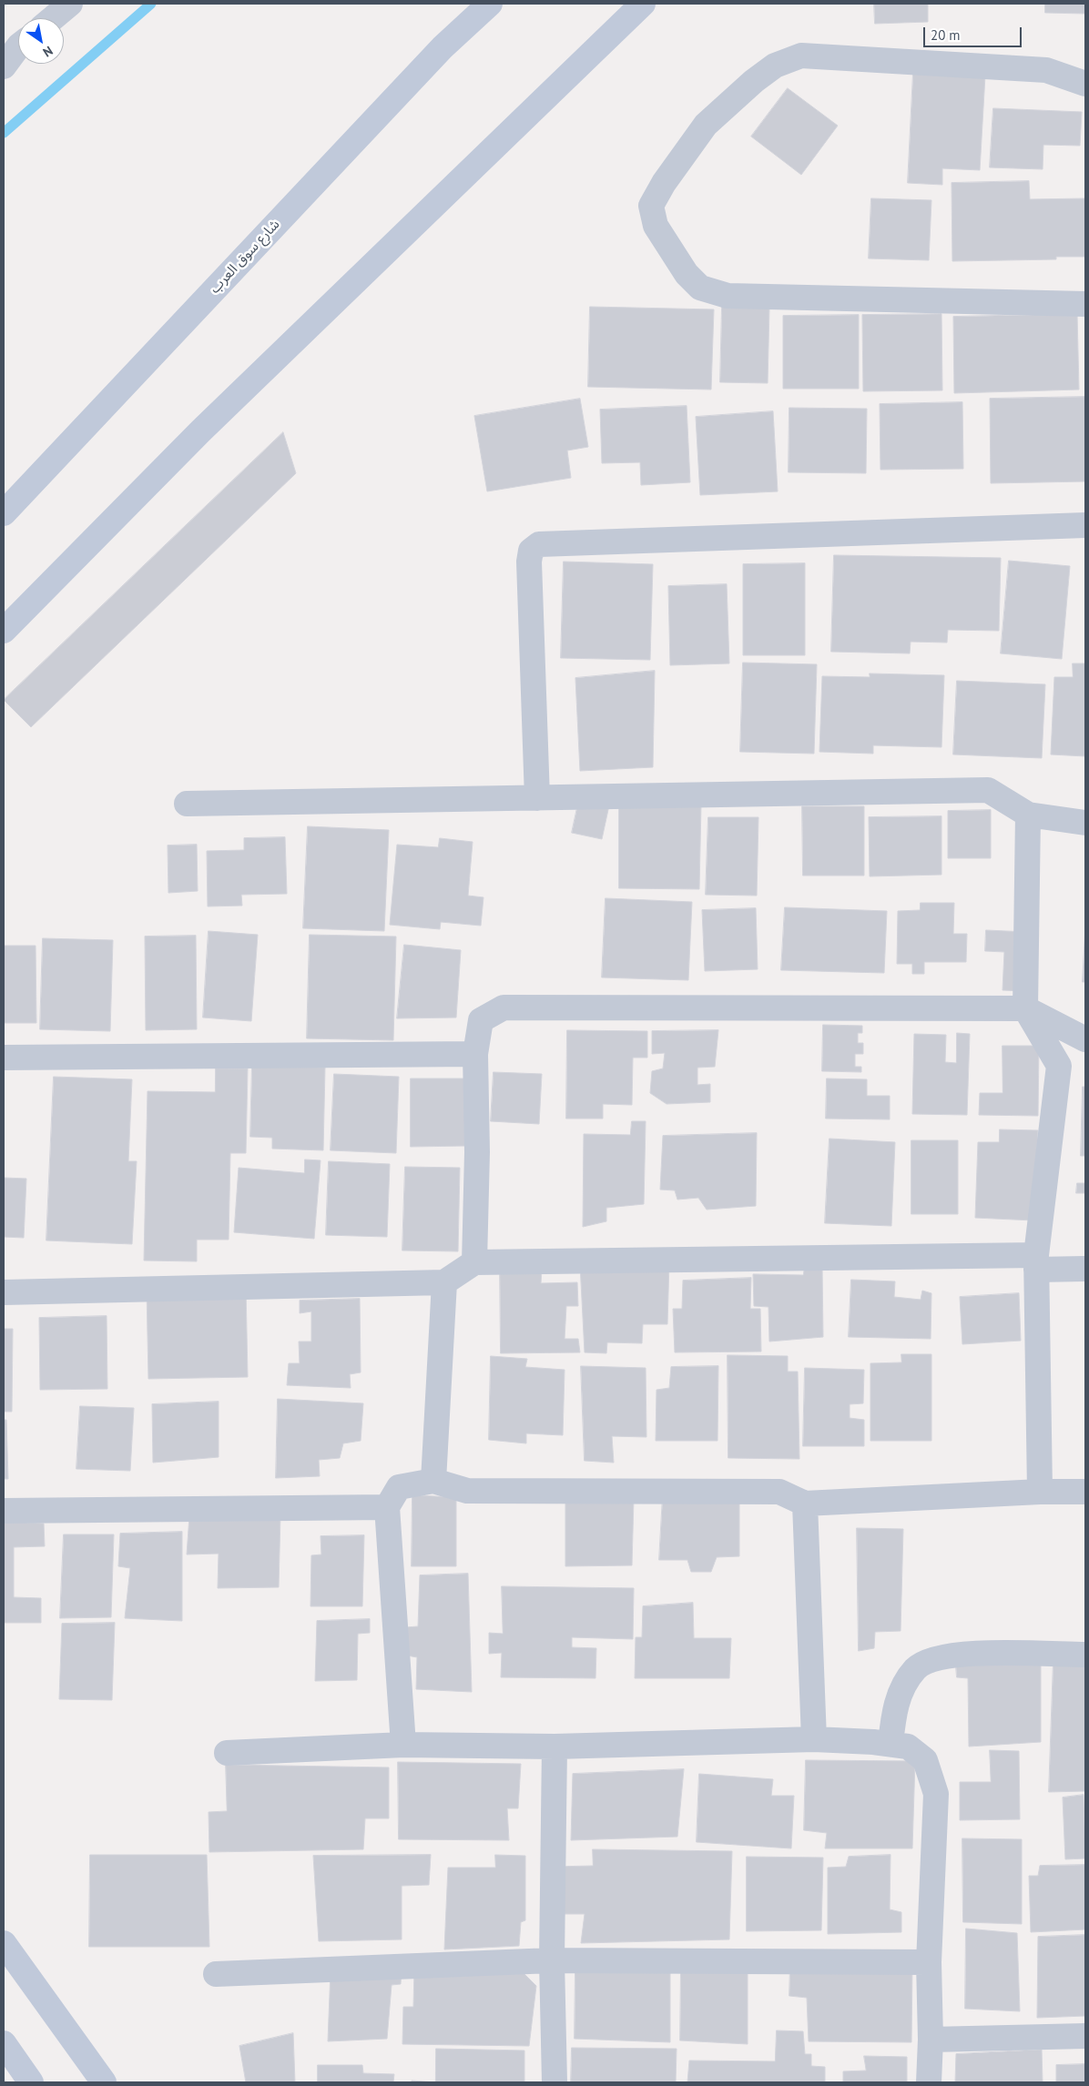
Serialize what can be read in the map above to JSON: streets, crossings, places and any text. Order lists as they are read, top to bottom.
{
  "streets": {
    "main road": ["شارع سوق العرب"]
  },
  "scale_bar": "20 m",
  "north": "bottom right"
}
